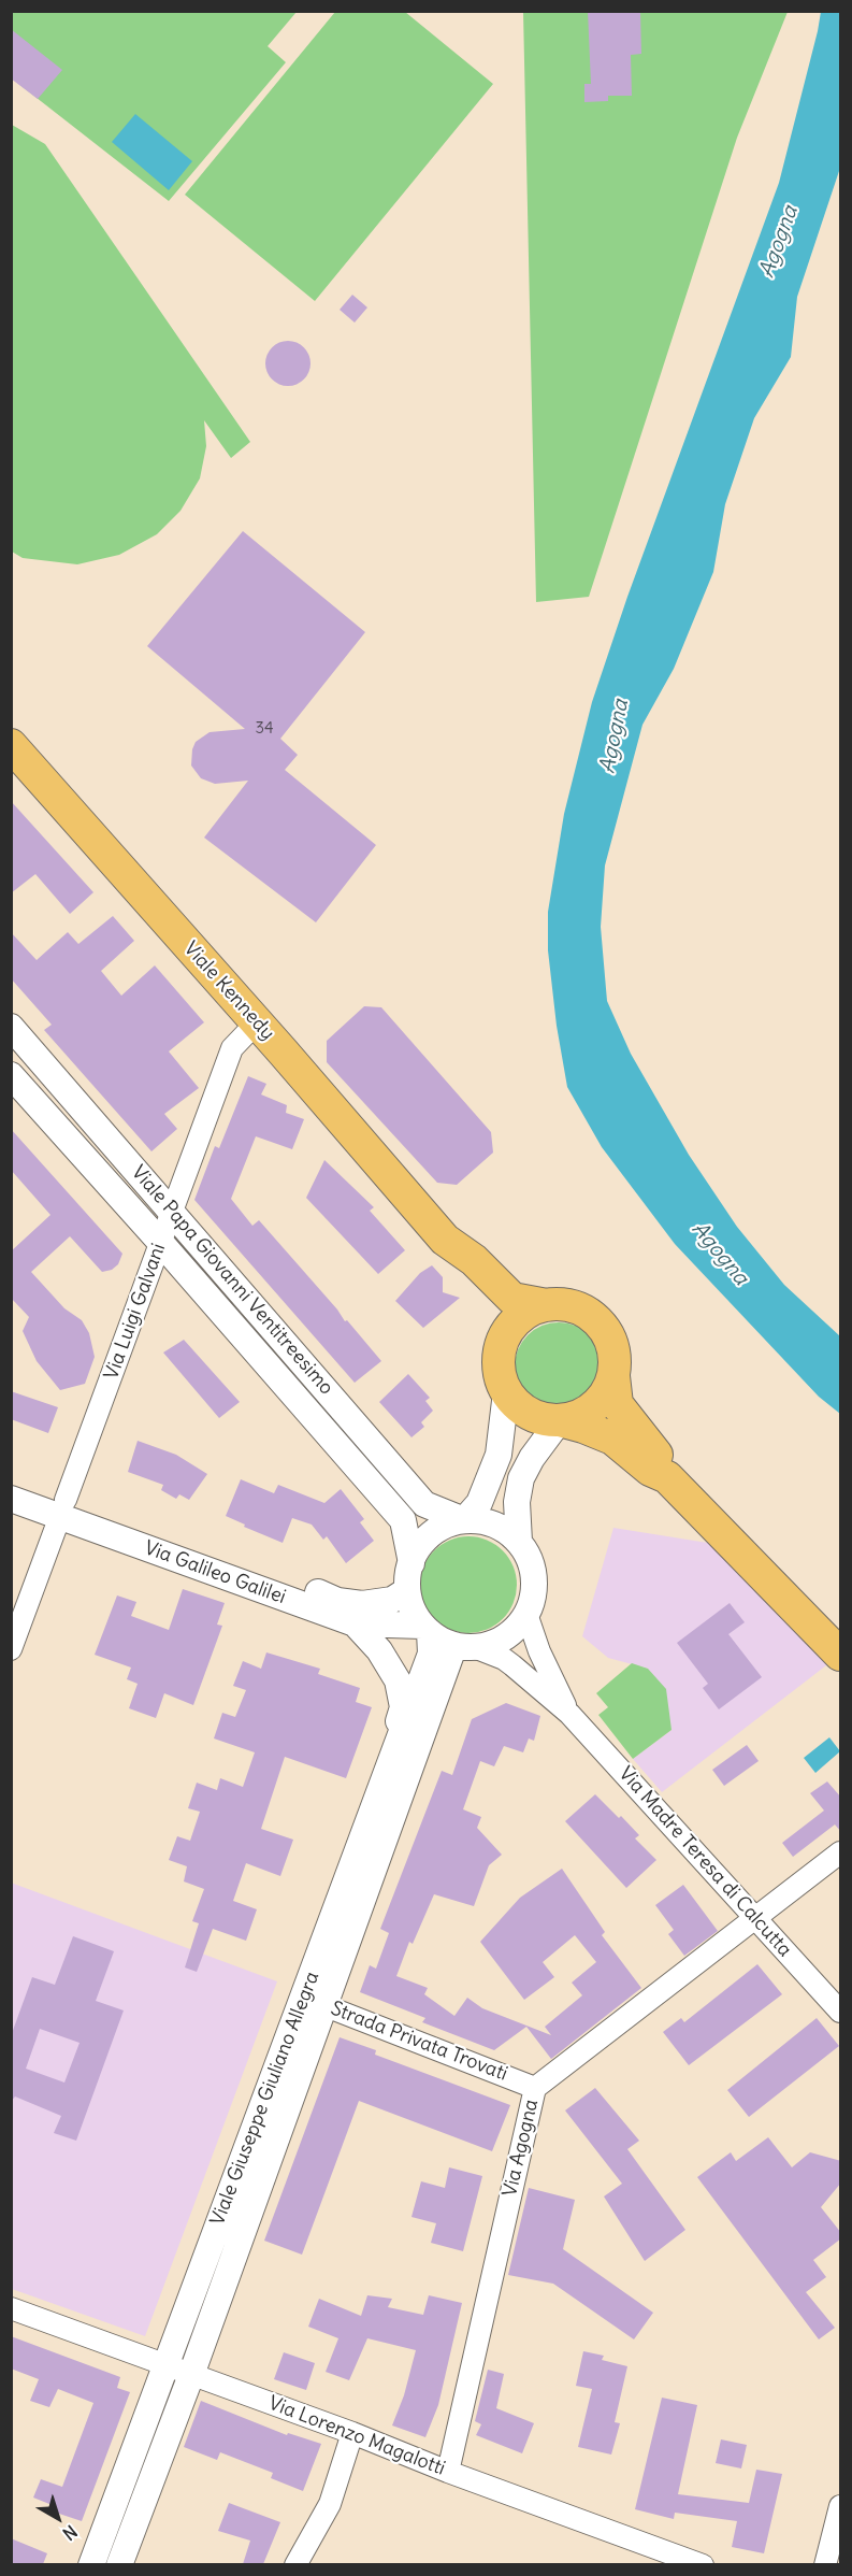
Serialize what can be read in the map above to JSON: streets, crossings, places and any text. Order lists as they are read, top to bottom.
{
  "streets": {
    "main road": ["Viale Kennedy"],
    "street": [
      "Viale Papa Giovanni Ventitreesimo",
      "Via Luigi Galvani",
      "Via Galileo Galilei",
      "Via Madre Teresa di Calcutta",
      "Strada Privata Trovati",
      "Viale Giuseppe Giuliano Allegra",
      "Via Agogna",
      "Via Lorenzo Magalotti"
    ]
  },
  "crossings": [
    ["Viale Kennedy", "Via Luigi Galvani"],
    ["Viale Papa Giovanni Ventitreesimo", "Via Luigi Galvani"],
    ["Viale Papa Giovanni Ventitreesimo", "Via Galileo Galilei"],
    ["Viale Papa Giovanni Ventitreesimo", "Via Madre Teresa di Calcutta"],
    ["Viale Papa Giovanni Ventitreesimo", "Viale Giuseppe Giuliano Allegra"],
    ["Via Luigi Galvani", "Via Galileo Galilei"],
    ["Via Galileo Galilei", "Via Madre Teresa di Calcutta"],
    ["Via Galileo Galilei", "Viale Giuseppe Giuliano Allegra"],
    ["Via Madre Teresa di Calcutta", "Viale Giuseppe Giuliano Allegra"],
    ["Via Madre Teresa di Calcutta", "Via Agogna"],
    ["Strada Privata Trovati", "Viale Giuseppe Giuliano Allegra"],
    ["Strada Privata Trovati", "Via Agogna"],
    ["Viale Giuseppe Giuliano Allegra", "Via Lorenzo Magalotti"],
    ["Via Agogna", "Via Lorenzo Magalotti"]
  ],
  "water": ["Agogna"],
  "house_numbers": ["34"],
  "north": "bottom right"
}
